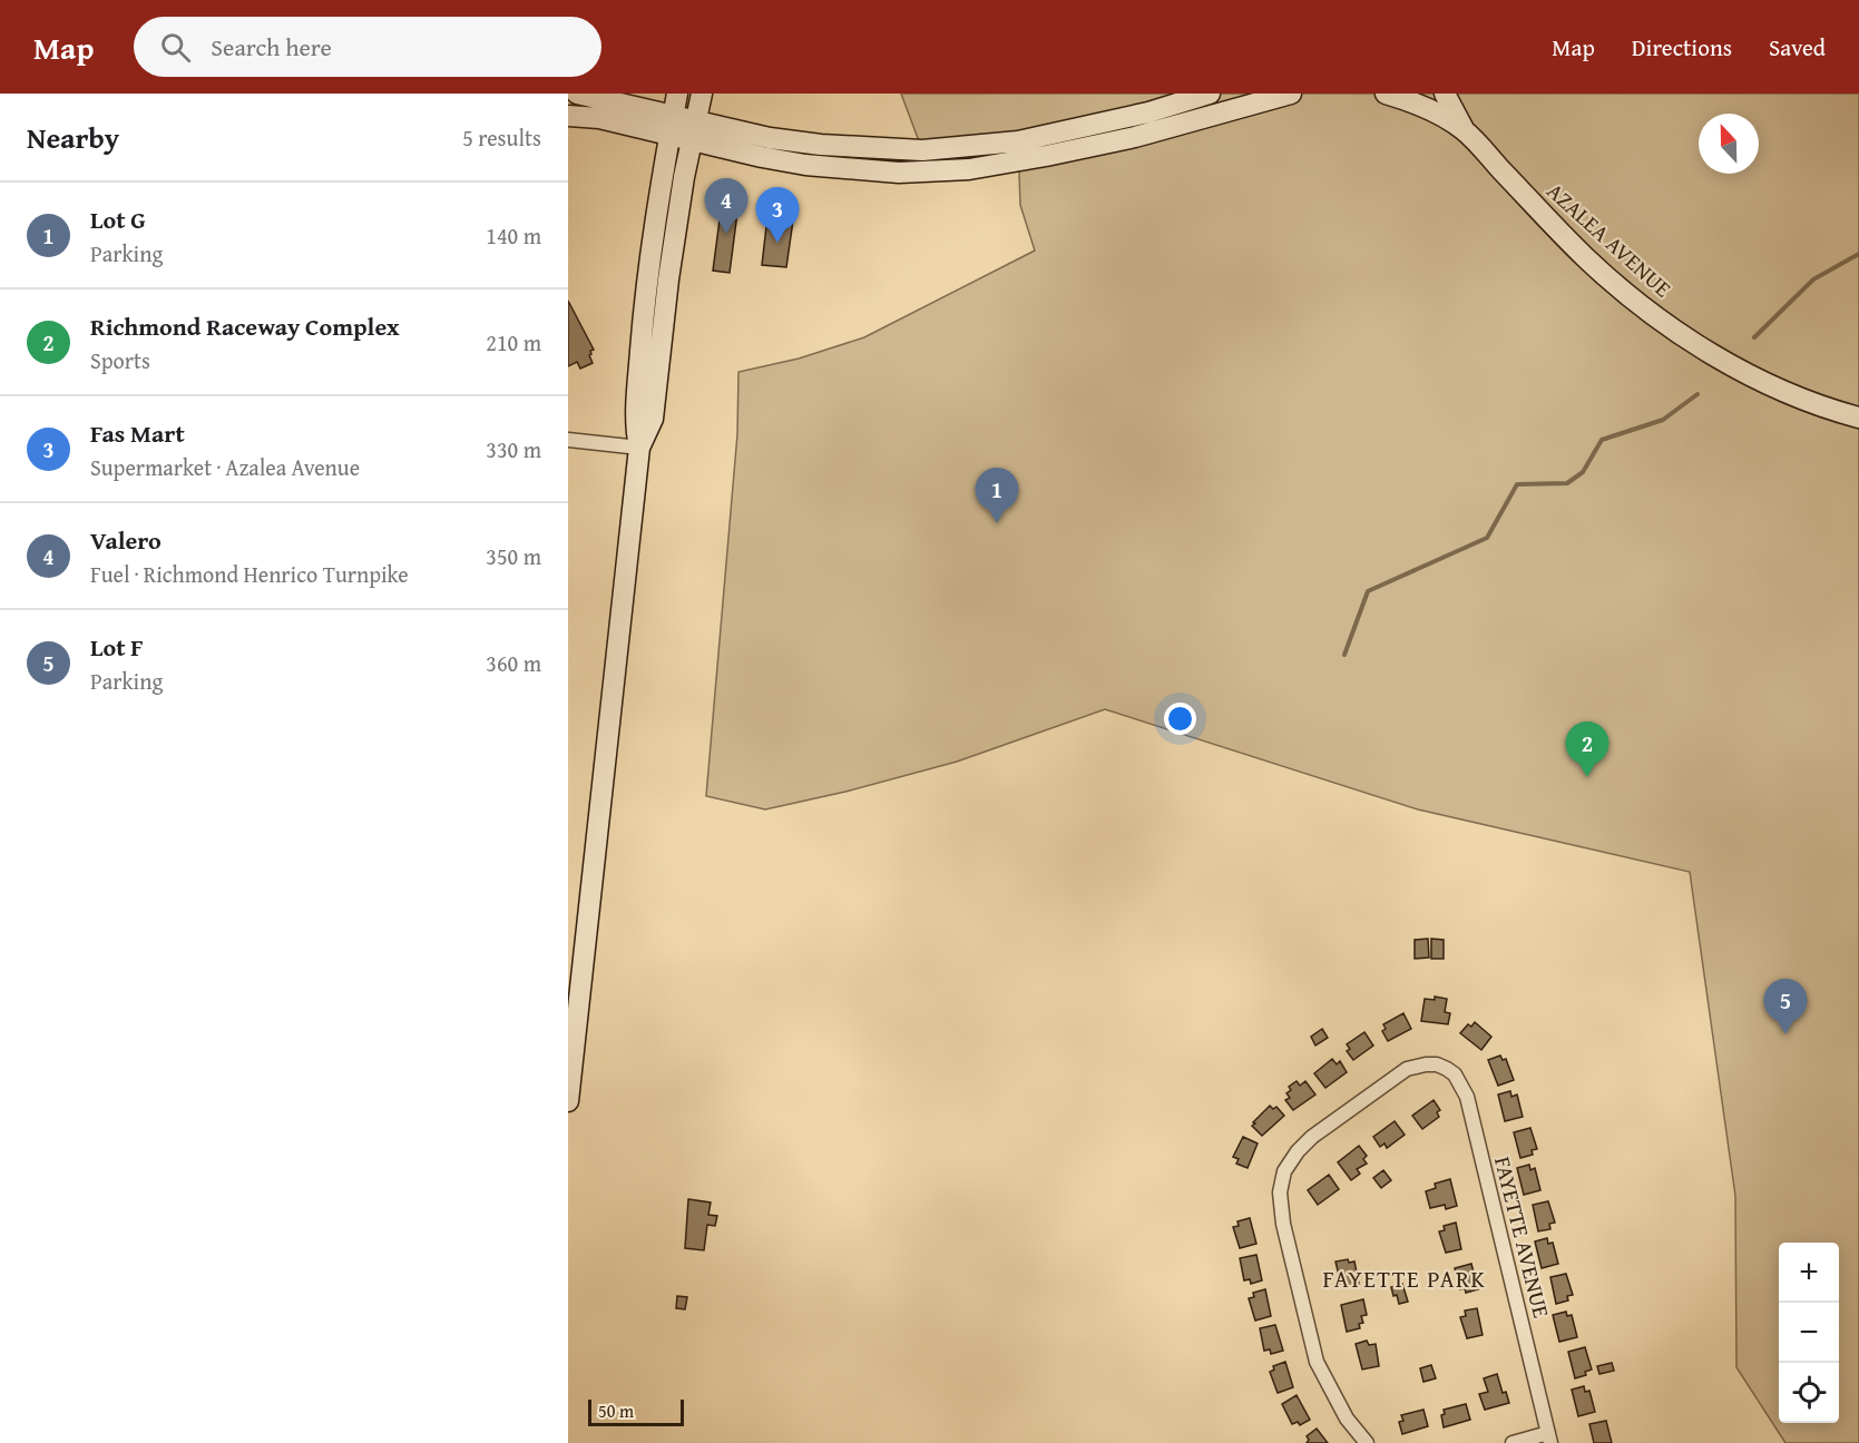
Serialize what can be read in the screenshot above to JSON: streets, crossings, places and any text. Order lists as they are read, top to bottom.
{
  "streets": {
    "street": ["AZALEA AVENUE", "FAYETTE AVENUE"]
  },
  "districts": ["FAYETTE PARK"],
  "scale_bar": "50 m",
  "north": "top",
  "page": {
    "header": "Map",
    "search": "Search here",
    "nav": ["Map", "Directions", "Saved"],
    "heading": ["Nearby", "5 results"],
    "pins": [
      "4",
      "3",
      "1",
      "2",
      "5"
    ],
    "list": [
      {
        "mark": "1",
        "name": "Lot G",
        "note": "Parking",
        "value": "140 m"
      },
      {
        "mark": "2",
        "name": "Richmond Raceway Complex",
        "note": "Sports",
        "value": "210 m"
      },
      {
        "mark": "3",
        "name": "Fas Mart",
        "note": "Supermarket · Azalea Avenue",
        "value": "330 m"
      },
      {
        "mark": "4",
        "name": "Valero",
        "note": "Fuel · Richmond Henrico Turnpike",
        "value": "350 m"
      },
      {
        "mark": "5",
        "name": "Lot F",
        "note": "Parking",
        "value": "360 m"
      }
    ],
    "map_buttons": ["+", "−"],
    "scale": "50 m"
  }
}
